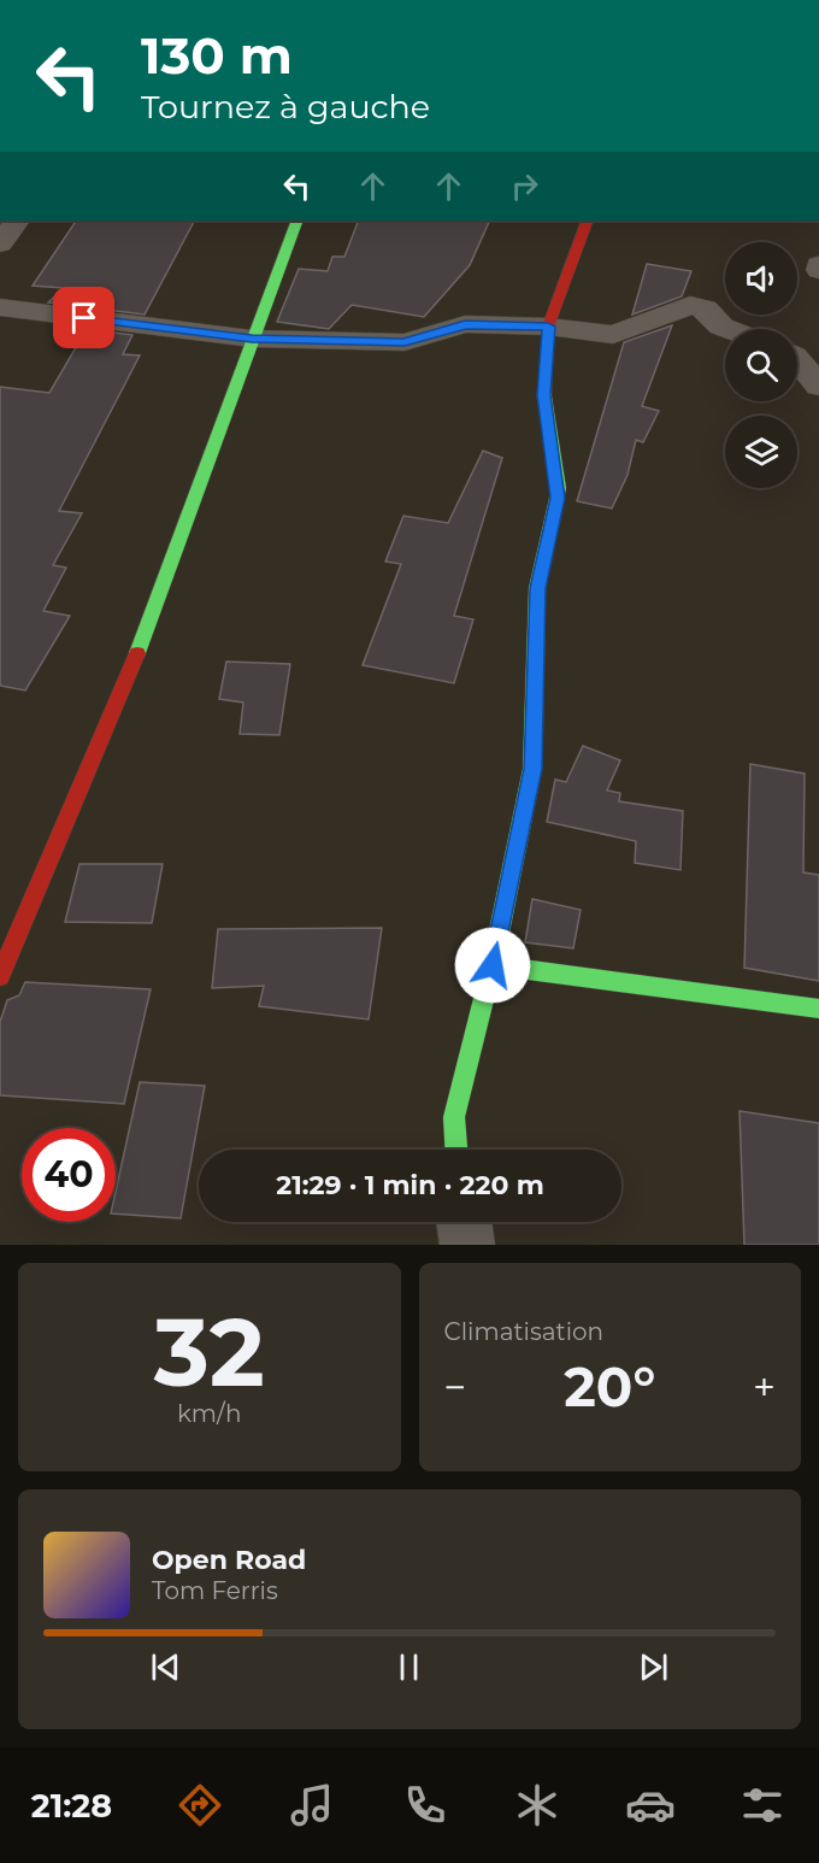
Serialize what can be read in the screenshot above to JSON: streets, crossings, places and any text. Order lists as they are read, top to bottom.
{
  "page": {
    "turn": ["130 m", "Tournez à gauche"],
    "limit": "40",
    "trip": "21:29 · 1 min · 220 m",
    "tile": [
      ["32", "km/h"],
      "Climatisation"
    ],
    "heat": ["−", "20°", "+"],
    "song": ["Open Road", "Tom Ferris"],
    "tabs": "21:28"
  }
}
